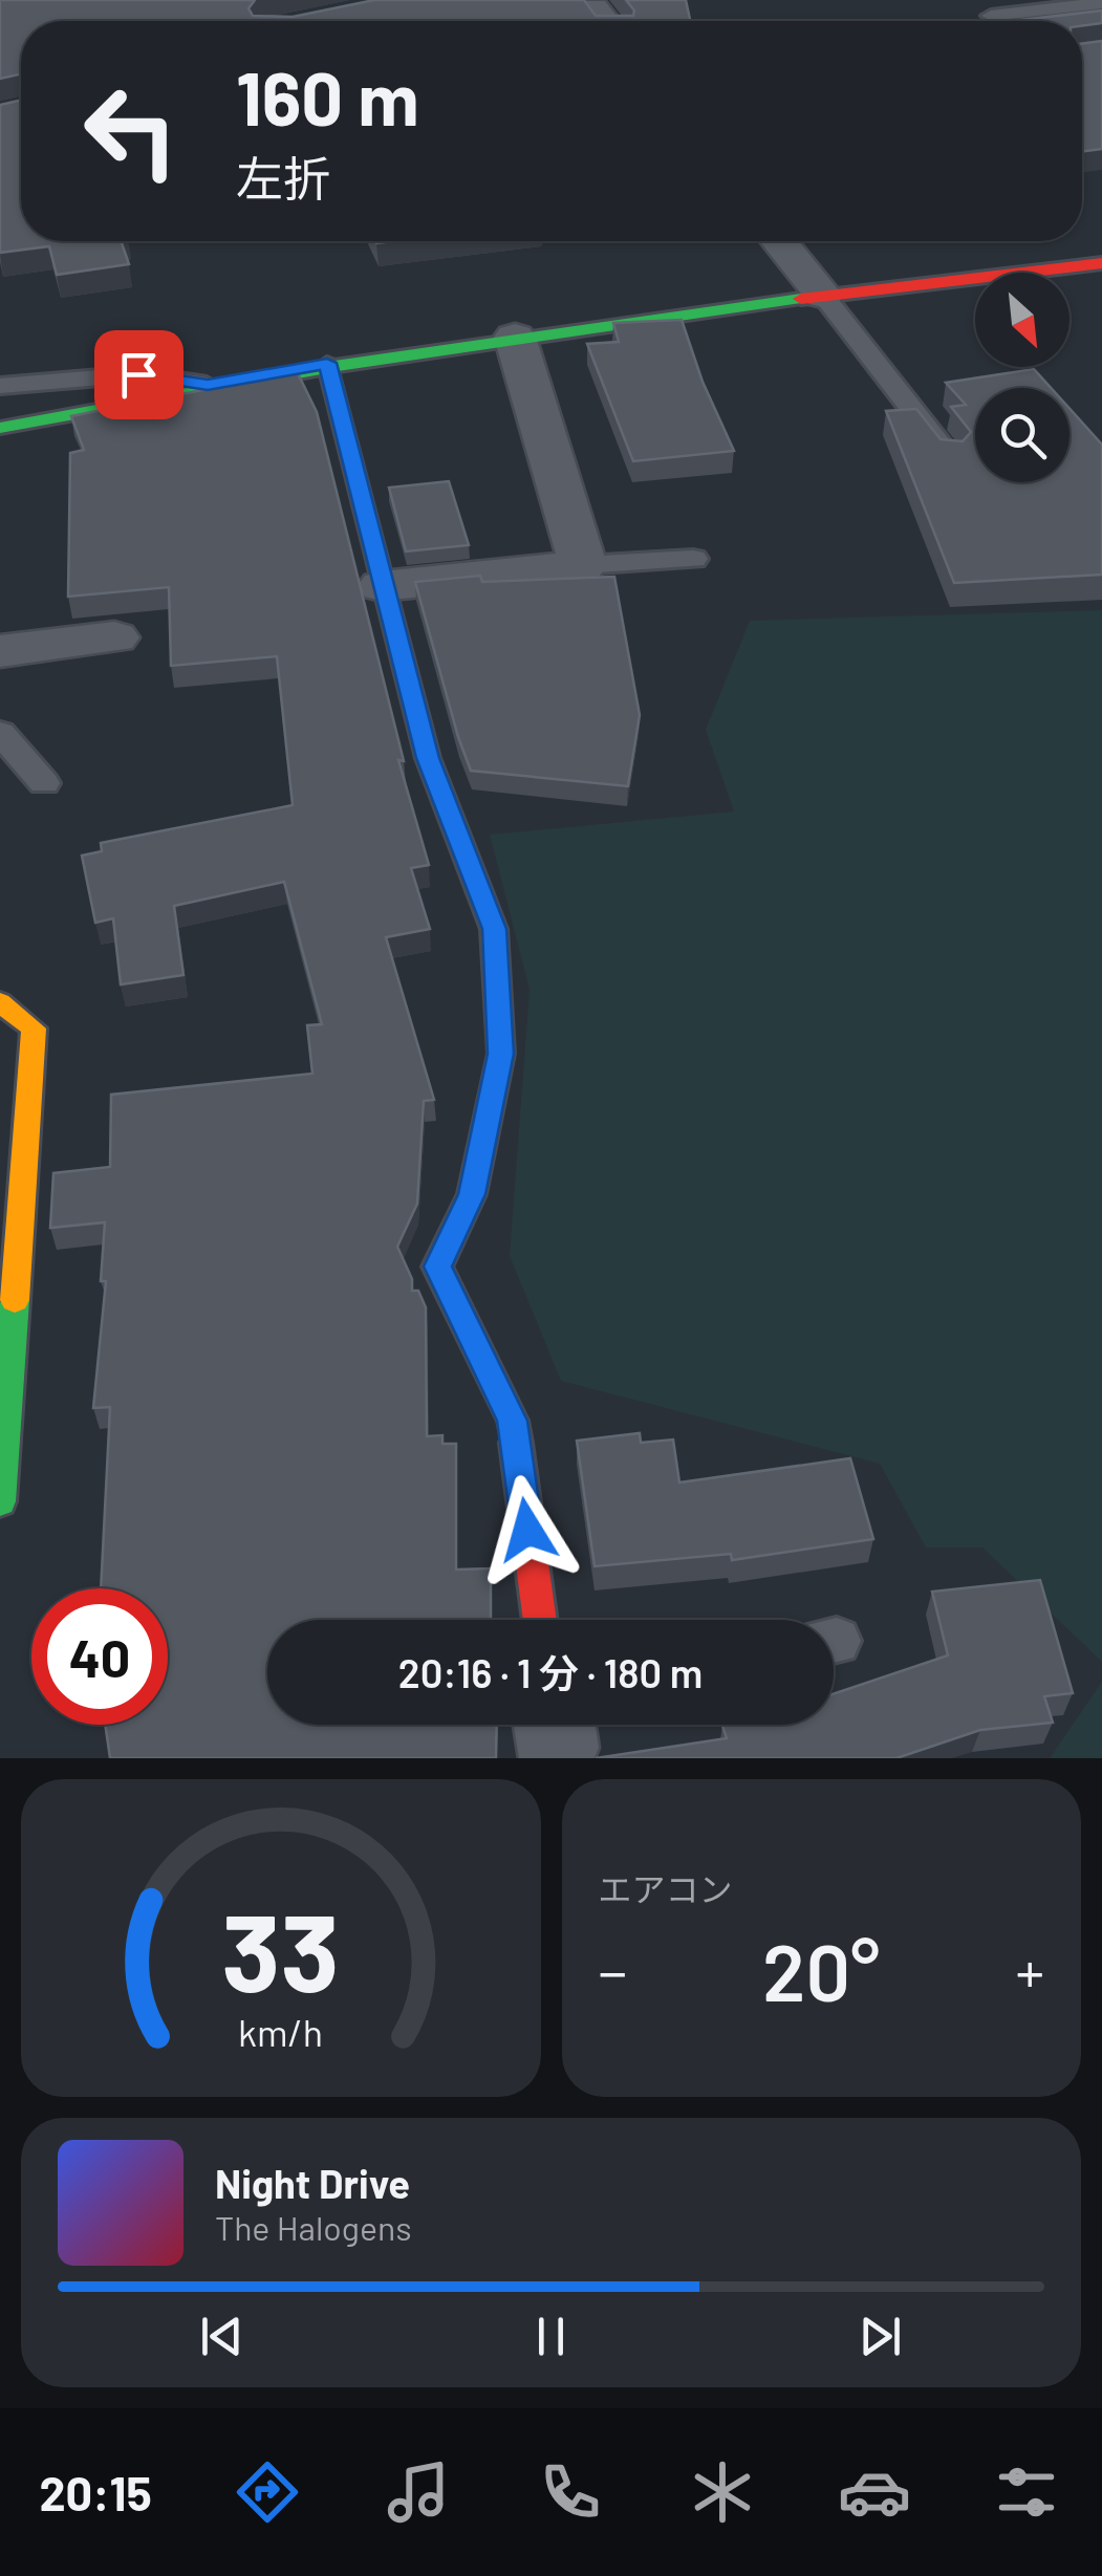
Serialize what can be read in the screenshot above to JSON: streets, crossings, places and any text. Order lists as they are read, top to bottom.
{
  "north": "bottom right",
  "page": {
    "turn": ["160 m", "左折"],
    "limit": "40",
    "trip": "20:16 · 1 分 · 180 m",
    "tile": "エアコン",
    "heat": ["−", "20°", "+"],
    "song": ["Night Drive", "The Halogens"],
    "tabs": "20:15",
    "gauge": ["33", "km/h"]
  }
}
